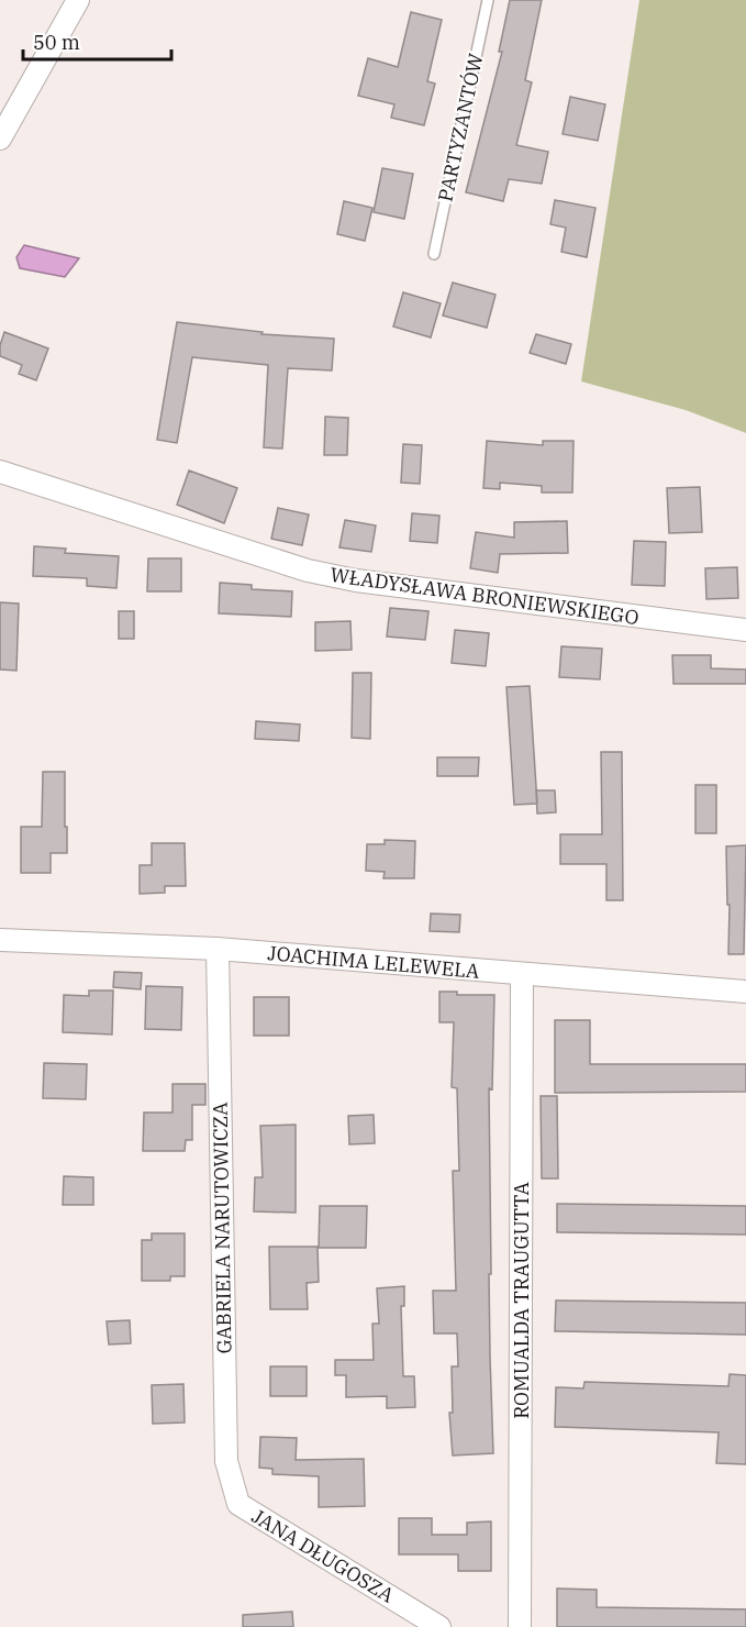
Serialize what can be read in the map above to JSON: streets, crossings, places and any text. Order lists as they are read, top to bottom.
{
  "streets": {
    "street": [
      "WŁADYSŁAWA BRONIEWSKIEGO",
      "JOACHIMA LELEWELA",
      "GABRIELA NARUTOWICZA",
      "ROMUALDA TRAUGUTTA",
      "JANA DŁUGOSZA"
    ],
    "lane": ["PARTYZANTÓW"]
  },
  "crossings": [
    ["JOACHIMA LELEWELA", "GABRIELA NARUTOWICZA"],
    ["JOACHIMA LELEWELA", "ROMUALDA TRAUGUTTA"],
    ["GABRIELA NARUTOWICZA", "JANA DŁUGOSZA"]
  ],
  "scale_bar": "50 m"
}
